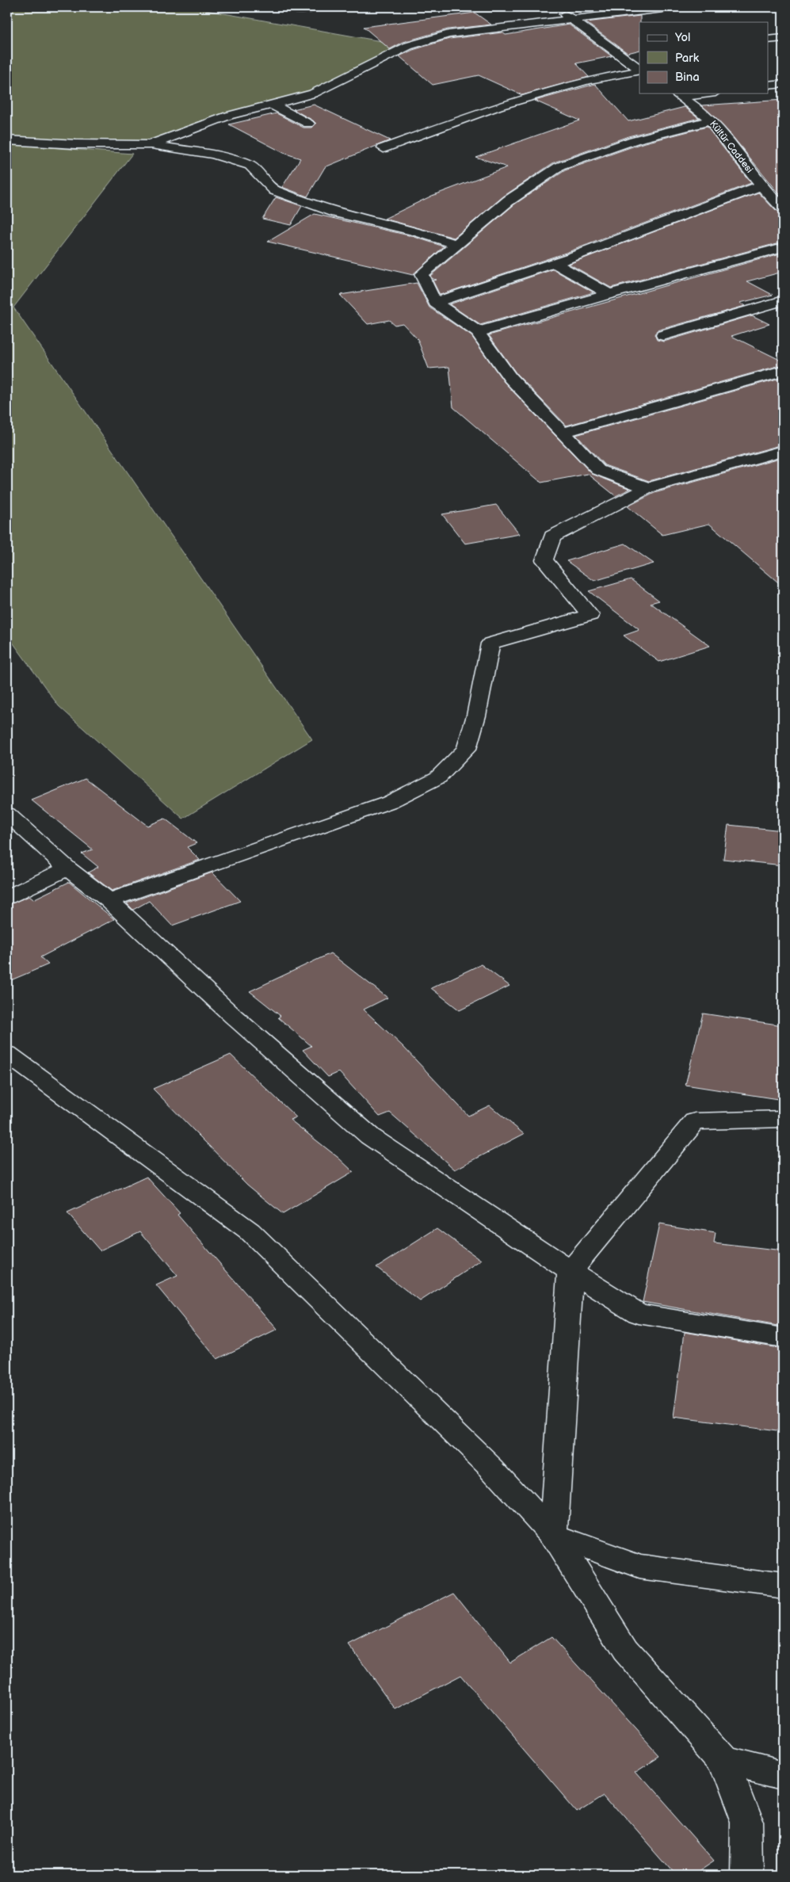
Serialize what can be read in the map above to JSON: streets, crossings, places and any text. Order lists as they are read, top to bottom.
{
  "streets": {
    "street": ["Kültür Caddesi"]
  },
  "legend": ["Yol", "Park", "Bina"]
}
